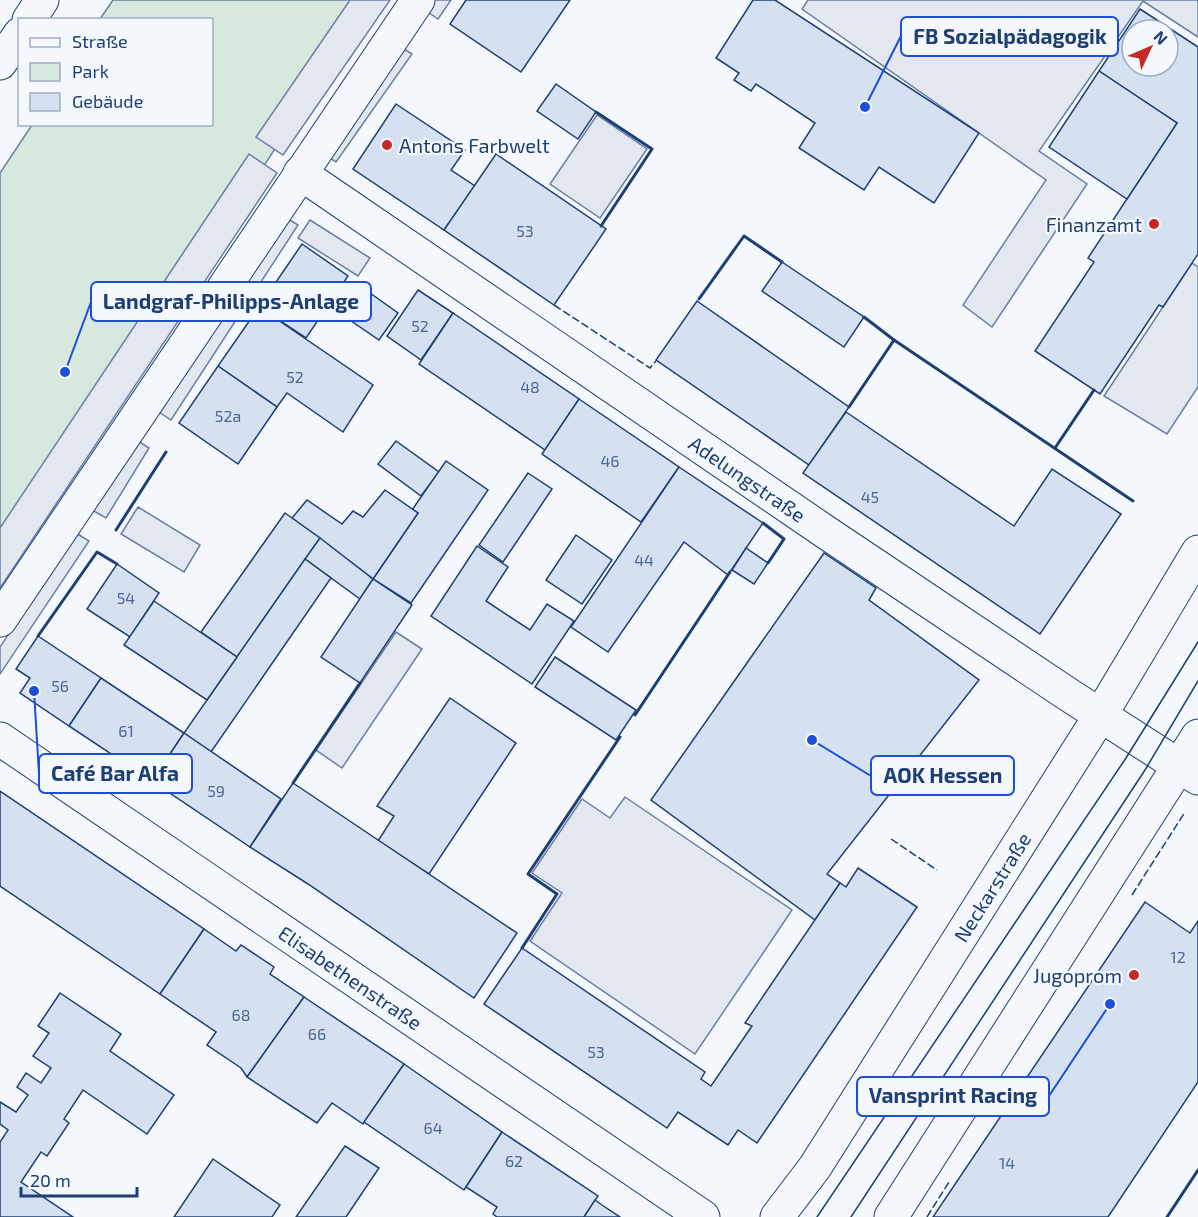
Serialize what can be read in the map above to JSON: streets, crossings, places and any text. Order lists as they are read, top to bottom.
{
  "streets": {
    "street": ["Adelungstraße", "Neckarstraße", "Elisabethenstraße"]
  },
  "crossings": [
    ["Adelungstraße", "Neckarstraße"]
  ],
  "places": [
    "FB Sozialpädagogik",
    "Antons Farbwelt",
    "Finanzamt",
    "Landgraf-Philipps-Anlage",
    "Café Bar Alfa",
    "AOK Hessen",
    "Jugoprom",
    "Vansprint Racing"
  ],
  "house_numbers": [
    "53",
    "52",
    "52",
    "48",
    "52a",
    "46",
    "45",
    "44",
    "54",
    "56",
    "61",
    "59",
    "12",
    "68",
    "66",
    "53",
    "64",
    "62",
    "14"
  ],
  "legend": ["Straße", "Park", "Gebäude"],
  "scale_bar": "20 m",
  "north": "top right"
}
